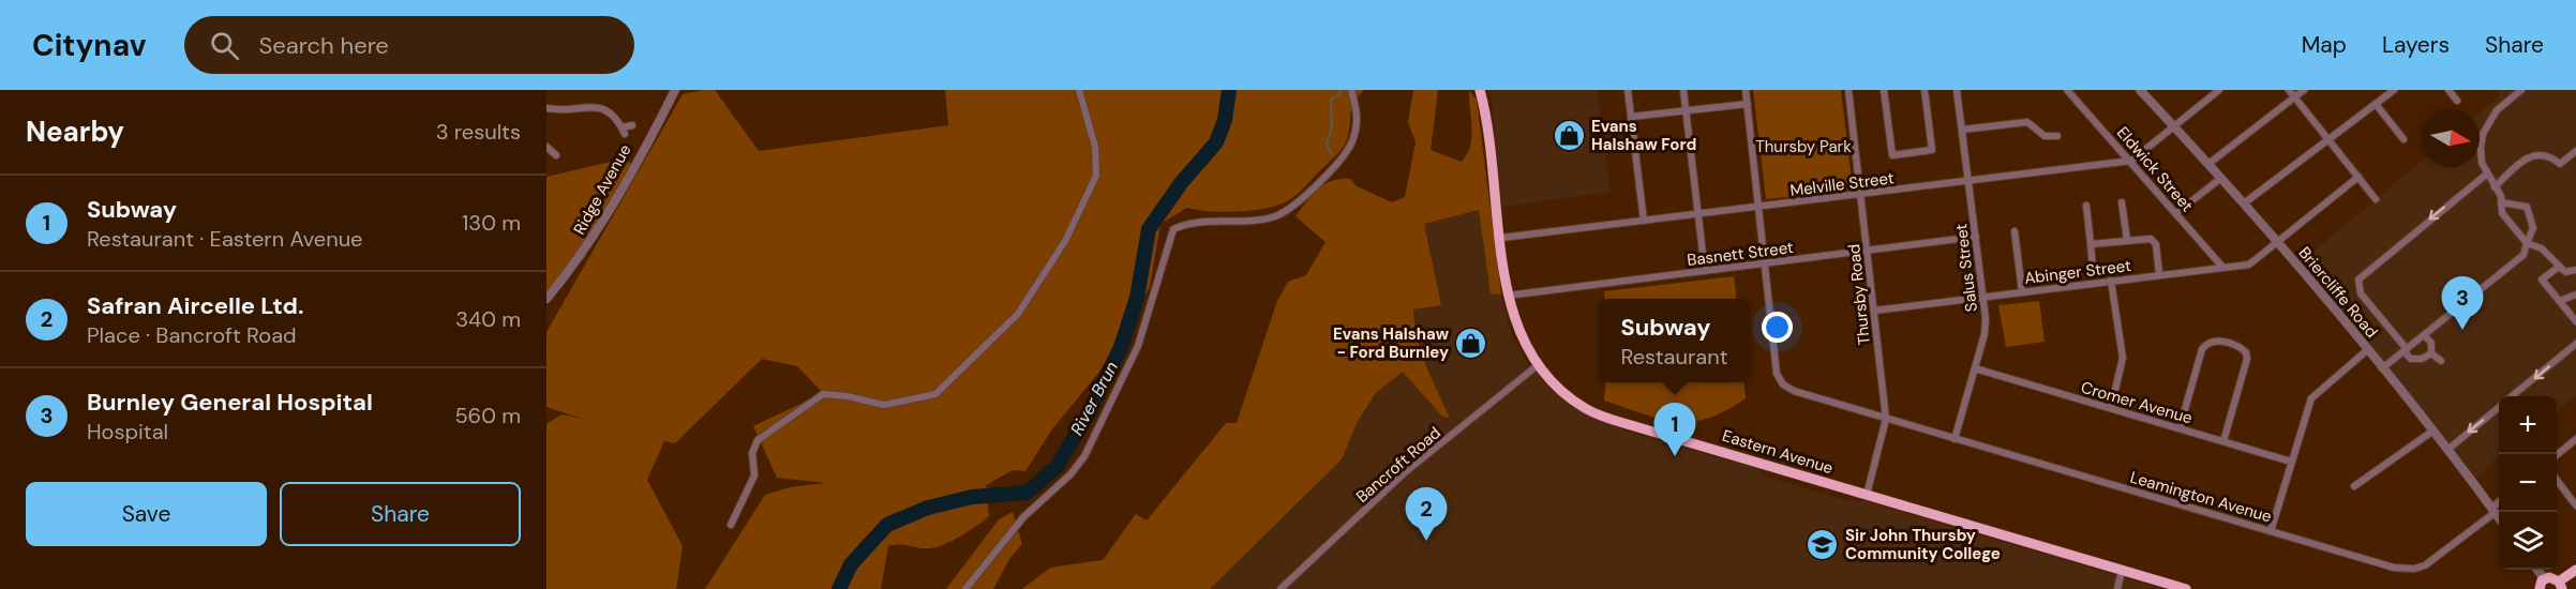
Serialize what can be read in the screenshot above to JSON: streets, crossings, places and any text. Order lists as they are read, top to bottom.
{
  "streets": {
    "highway": ["Eastern Avenue"],
    "street": [
      "Eldwick Street",
      "Melville Street",
      "Ridge Avenue",
      "Basnett Street",
      "Salus Street",
      "Abinger Street",
      "Briercliffe Road",
      "Thursby Road",
      "Cromer Avenue",
      "Bancroft Road",
      "Leamington Avenue"
    ]
  },
  "crossings": [
    ["Eldwick Street", "Melville Street"],
    ["Eldwick Street", "Abinger Street"],
    ["Melville Street", "Salus Street"],
    ["Melville Street", "Thursby Road"],
    ["Melville Street", "Eastern Avenue"],
    ["Basnett Street", "Salus Street"],
    ["Basnett Street", "Thursby Road"],
    ["Basnett Street", "Eastern Avenue"],
    ["Basnett Street", "Leamington Avenue"],
    ["Salus Street", "Abinger Street"],
    ["Salus Street", "Cromer Avenue"],
    ["Salus Street", "Leamington Avenue"],
    ["Abinger Street", "Briercliffe Road"],
    ["Abinger Street", "Thursby Road"],
    ["Briercliffe Road", "Leamington Avenue"],
    ["Thursby Road", "Eastern Avenue"],
    ["Thursby Road", "Leamington Avenue"],
    ["Eastern Avenue", "Bancroft Road"]
  ],
  "water": ["River Brun"],
  "parks": ["Thursby Park"],
  "places": {
    "shop": ["Evans Halshaw Ford", "Evans Halshaw - Ford Burnley"],
    "school or university": ["Sir John Thursby Community College"]
  },
  "north": "right",
  "page": {
    "header": "Citynav",
    "search": "Search here",
    "nav": ["Map", "Layers", "Share"],
    "heading": ["Nearby", "3 results"],
    "list": [
      {
        "mark": "1",
        "name": "Subway",
        "note": "Restaurant · Eastern Avenue",
        "value": "130 m"
      },
      {
        "mark": "2",
        "name": "Safran Aircelle Ltd.",
        "note": "Place · Bancroft Road",
        "value": "340 m"
      },
      {
        "mark": "3",
        "name": "Burnley General Hospital",
        "note": "Hospital",
        "value": "560 m"
      }
    ],
    "pins": ["3", "1", "2"],
    "popup": ["Subway", "Restaurant"],
    "map_buttons": ["+", "−"],
    "buttons": ["Save", "Share"]
  }
}
